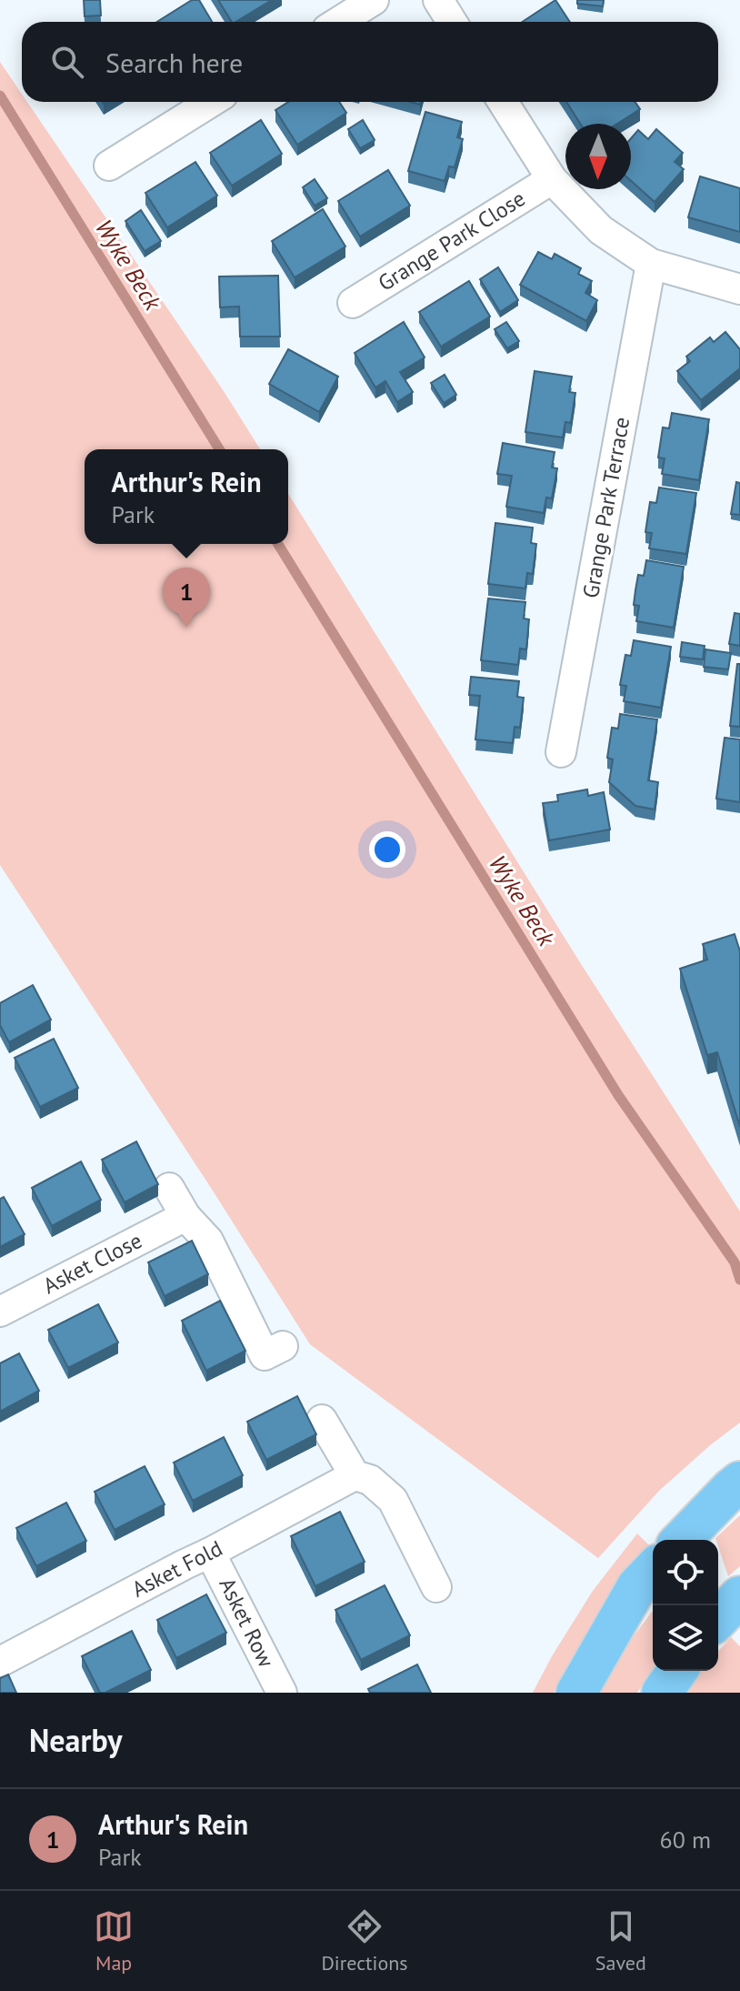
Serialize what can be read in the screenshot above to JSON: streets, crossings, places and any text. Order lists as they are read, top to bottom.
{
  "streets": {
    "street": [
      "Grange Park Close",
      "Grange Park Terrace",
      "Asket Close",
      "Asket Fold",
      "Asket Row"
    ]
  },
  "crossings": [
    ["Asket Fold", "Asket Row"]
  ],
  "water": ["Wyke Beck"],
  "north": "bottom",
  "page": {
    "search": "Search here",
    "popup": ["Arthur's Rein", "Park"],
    "pins": "1",
    "heading": "Nearby",
    "list": [
      {
        "mark": "1",
        "name": "Arthur's Rein",
        "note": "Park",
        "value": "60 m"
      }
    ],
    "nav": ["Map", "Directions", "Saved"]
  }
}
